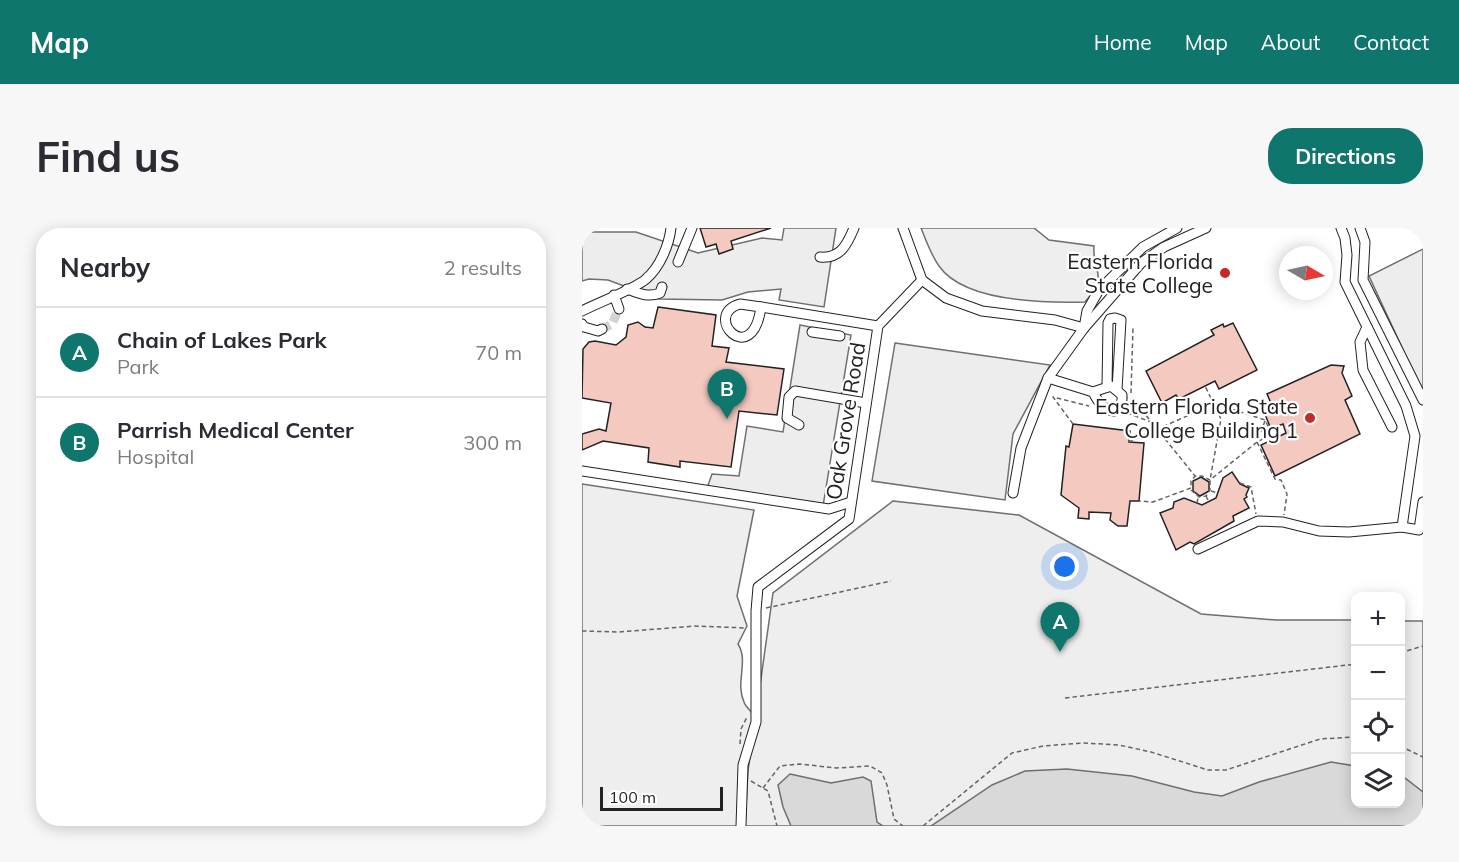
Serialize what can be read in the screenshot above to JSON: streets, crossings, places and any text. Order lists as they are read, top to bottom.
{
  "streets": {
    "street": ["Oak Grove Road"]
  },
  "places": ["Eastern Florida State College", "Eastern Florida State College Building 1"],
  "scale_bar": "100 m",
  "north": "right",
  "page": {
    "header": "Map",
    "nav": [
      "Home",
      "Map",
      "About",
      "Contact"
    ],
    "buttons": "Directions",
    "title": "Find us",
    "heading": ["Nearby", "2 results"],
    "list": [
      {
        "mark": "A",
        "name": "Chain of Lakes Park",
        "note": "Park",
        "value": "70 m"
      },
      {
        "mark": "B",
        "name": "Parrish Medical Center",
        "note": "Hospital",
        "value": "300 m"
      }
    ],
    "pins": ["B", "A"],
    "map_buttons": ["+", "−"],
    "scale": "100 m"
  }
}
